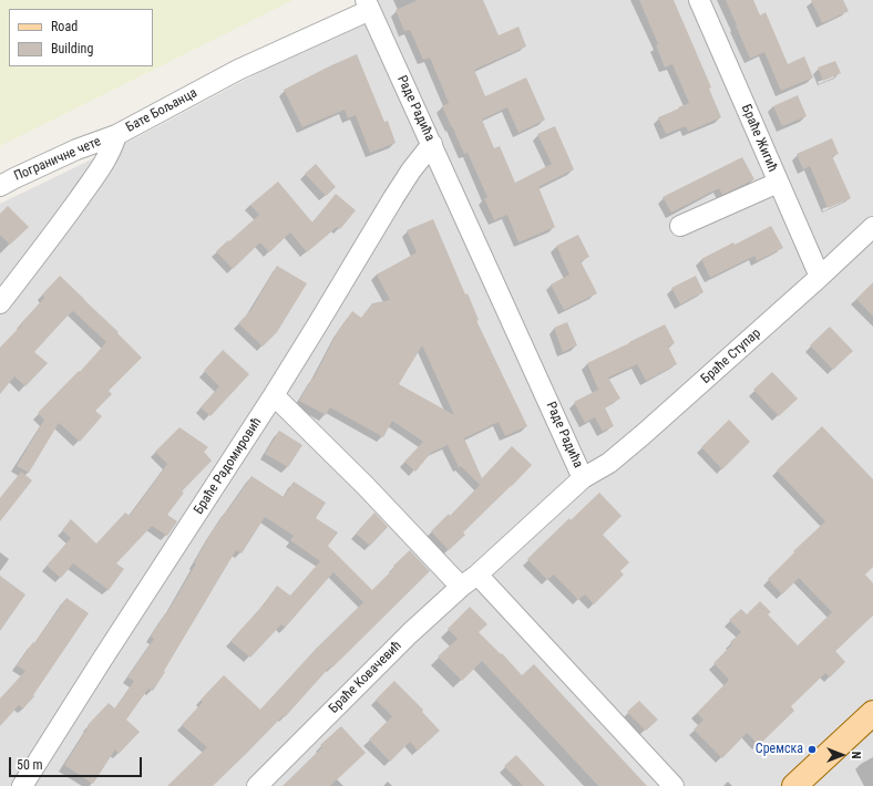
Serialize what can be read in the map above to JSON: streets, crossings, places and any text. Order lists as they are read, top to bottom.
{
  "streets": {
    "street": [
      "Раде Радића",
      "Бате Бољанца",
      "Браће Жигић",
      "Пограничне чете",
      "Браће Ступар",
      "Браће Радомировић",
      "Браће Ковачевић"
    ]
  },
  "crossings": [
    ["Раде Радића", "Бате Бољанца"],
    ["Раде Радића", "Браће Ступар"],
    ["Раде Радића", "Браће Радомировић"],
    ["Раде Радића", "Браће Ковачевић"],
    ["Бате Бољанца", "Пограничне чете"],
    ["Браће Жигић", "Браће Ступар"]
  ],
  "places": ["Сремска"],
  "legend": ["Road", "Building"],
  "scale_bar": "50 m",
  "north": "right"
}
